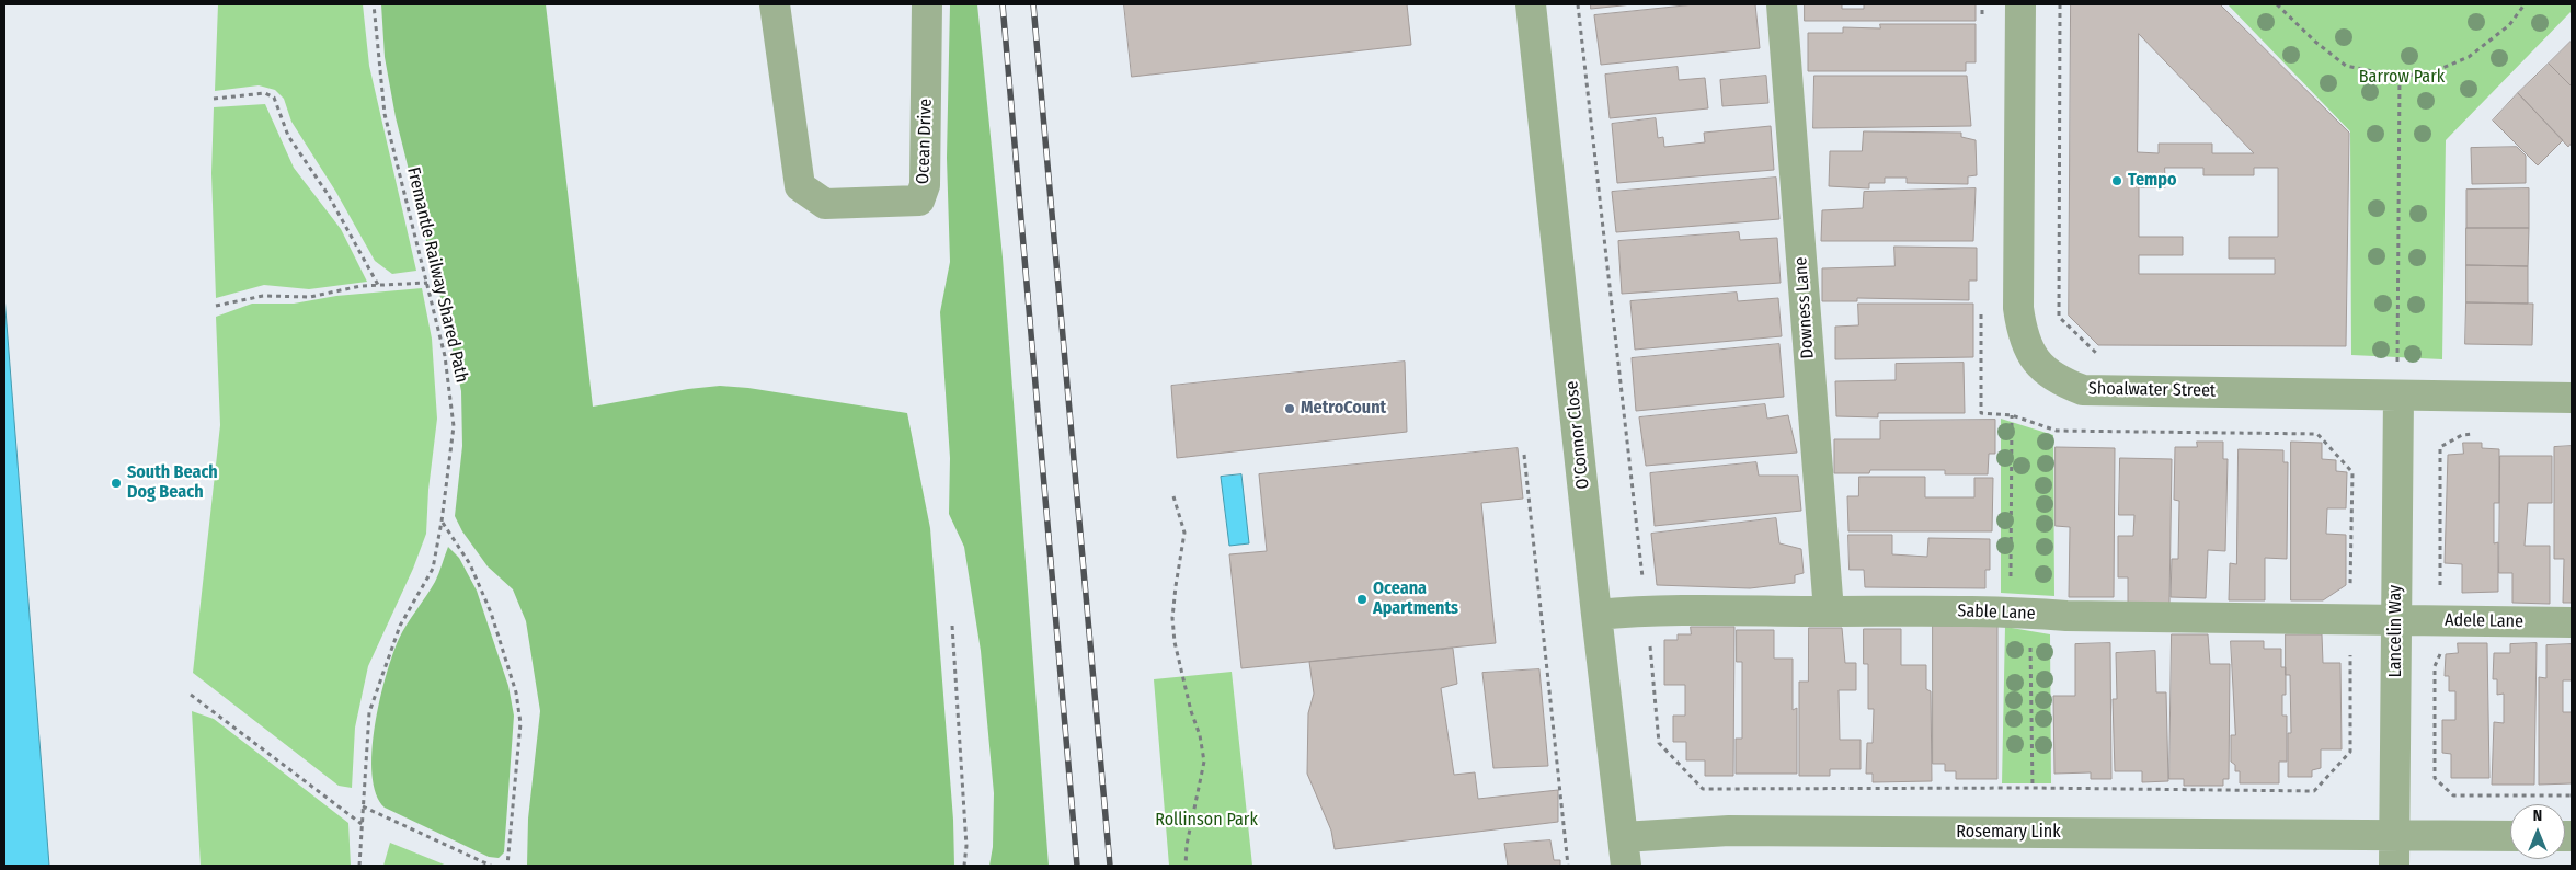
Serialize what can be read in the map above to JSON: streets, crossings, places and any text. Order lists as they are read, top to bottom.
{
  "streets": {
    "street": [
      "Ocean Drive",
      "Downess Lane",
      "Shoalwater Street",
      "O'Connor Close",
      "Sable Lane",
      "Adele Lane",
      "Lancelin Way",
      "Rosemary Link"
    ],
    "path": ["Fremantle Railway Shared Path"]
  },
  "crossings": [
    ["Downess Lane", "Sable Lane"],
    ["Shoalwater Street", "Lancelin Way"],
    ["O'Connor Close", "Sable Lane"],
    ["O'Connor Close", "Rosemary Link"],
    ["Sable Lane", "Adele Lane"],
    ["Sable Lane", "Lancelin Way"],
    ["Adele Lane", "Lancelin Way"],
    ["Lancelin Way", "Rosemary Link"]
  ],
  "parks": ["Barrow Park", "Rollinson Park"],
  "places": [
    "Tempo",
    "MetroCount",
    "South Beach Dog Beach",
    "Oceana Apartments"
  ],
  "north": "top"
}
